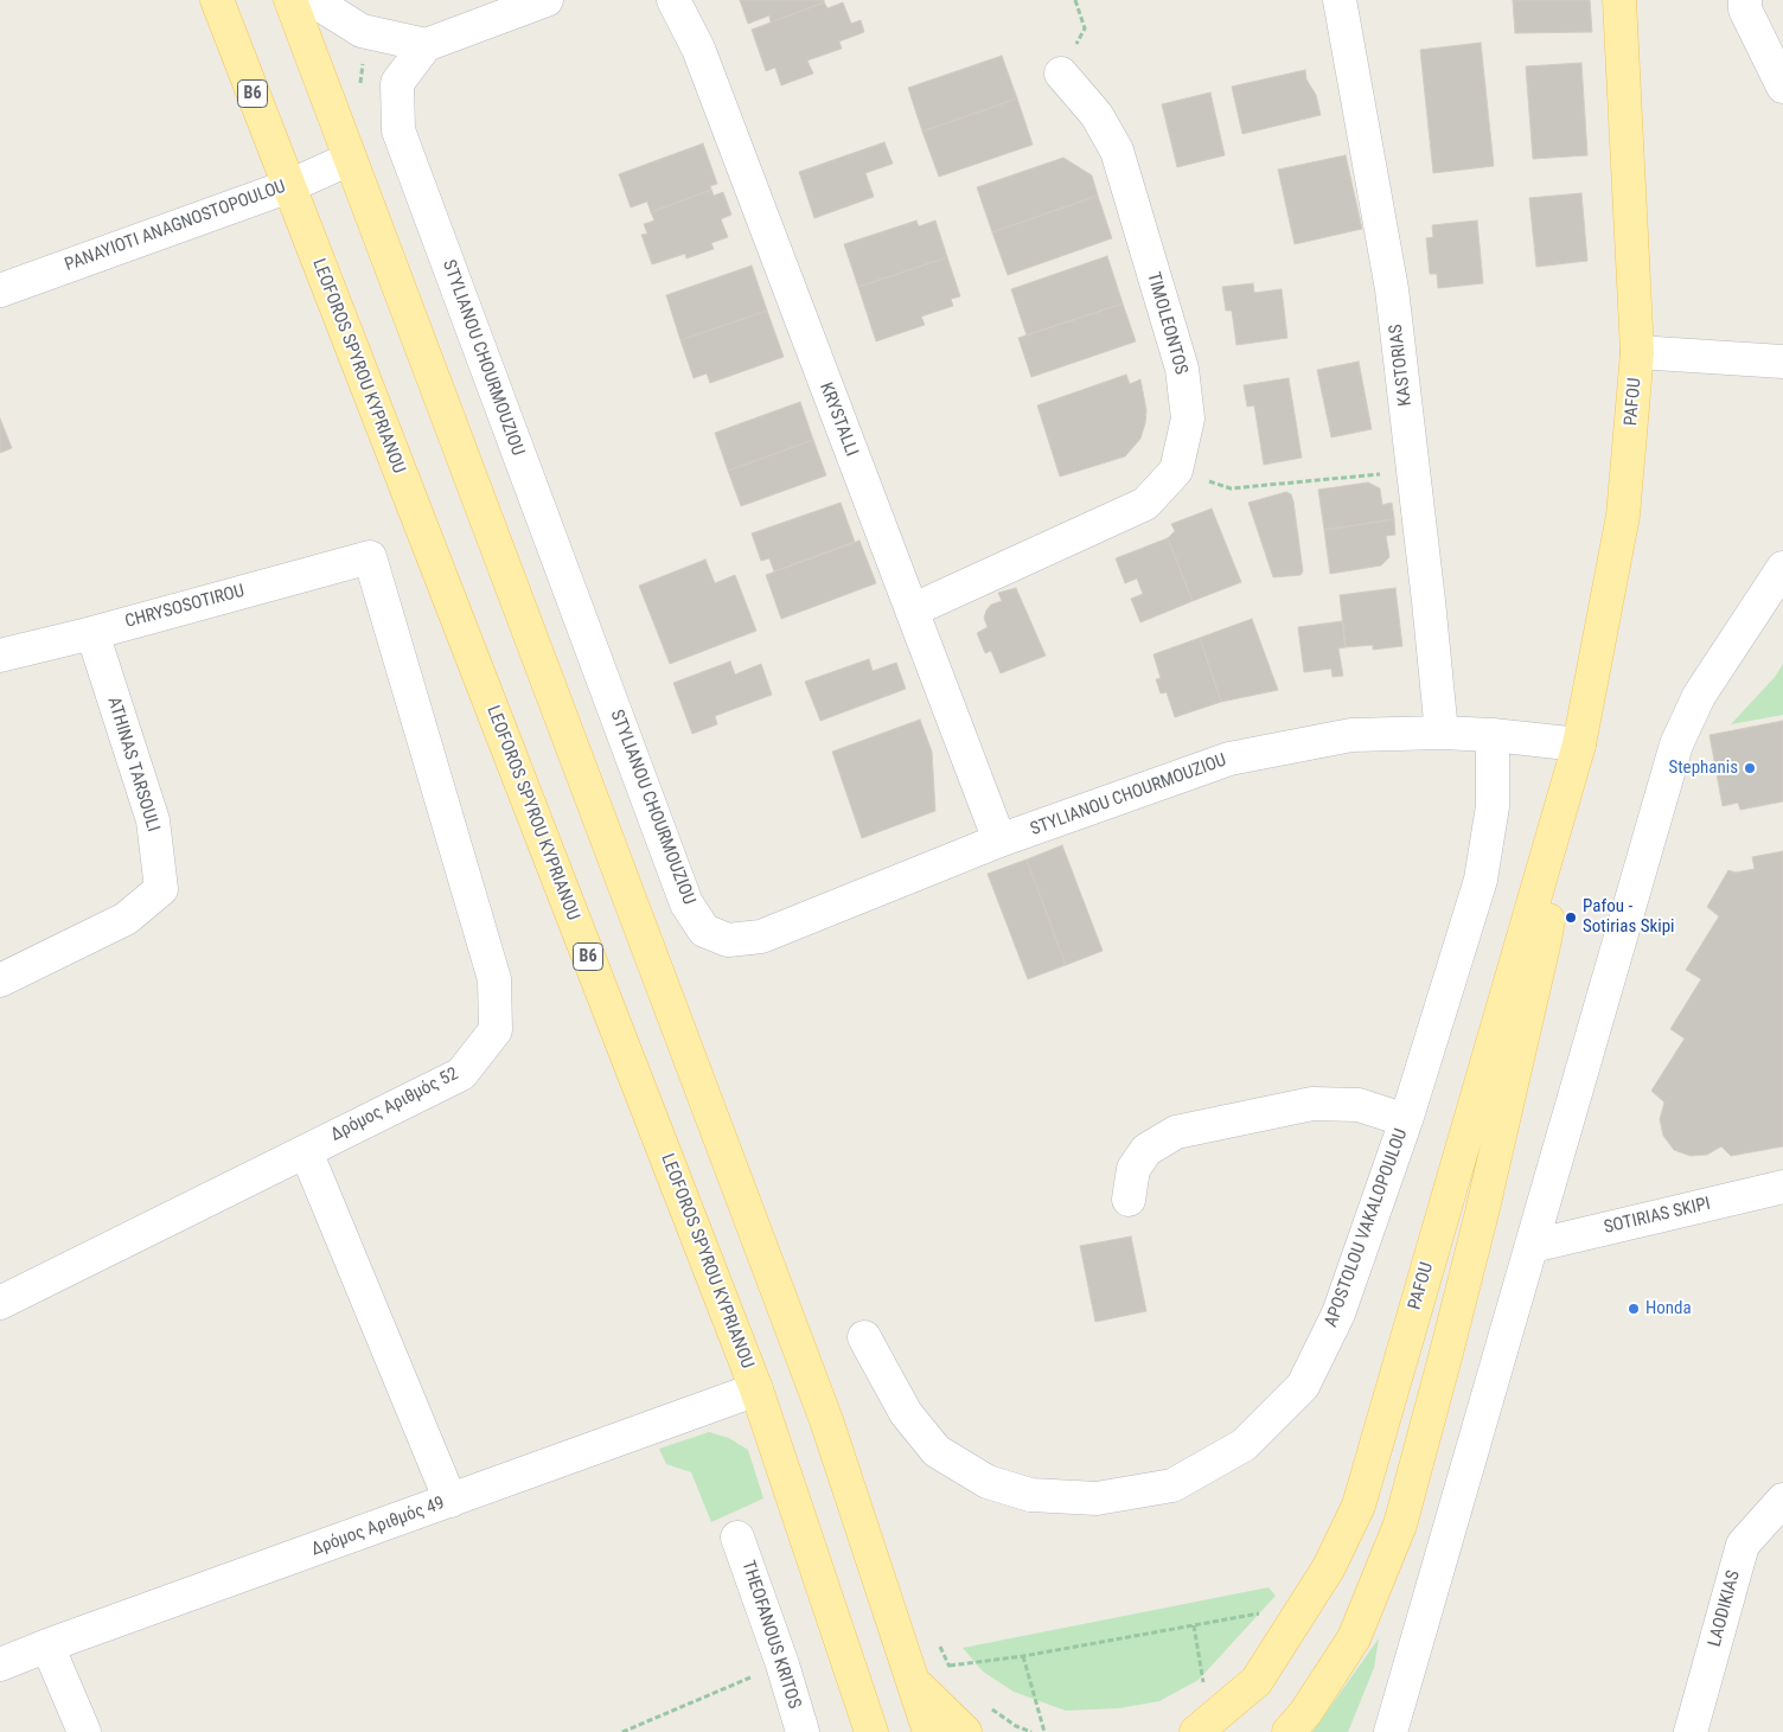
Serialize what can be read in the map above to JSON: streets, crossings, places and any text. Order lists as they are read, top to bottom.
{
  "streets": {
    "main road": ["B6", "LEOFOROS SPYROU KYPRIANOU", "PAFOU"],
    "street": [
      "PANAYIOTI ANAGNOSTOPOULOU",
      "TIMOLEONTOS",
      "STYLIANOU CHOURMOUZIOU",
      "KASTORIAS",
      "KRYSTALLI",
      "CHRYSOSOTIROU",
      "ATHINAS TARSOULI",
      "Δρόμος Αριθμός 52",
      "SOTIRIAS SKIPI",
      "APOSTOLOU VAKALOPOULOU",
      "Δρόμος Αριθμός 49",
      "LAODIKIAS",
      "THEOFANOUS KRITOS"
    ]
  },
  "crossings": [
    ["PANAYIOTI ANAGNOSTOPOULOU", "LEOFOROS SPYROU KYPRIANOU"],
    ["STYLIANOU CHOURMOUZIOU", "KASTORIAS"],
    ["STYLIANOU CHOURMOUZIOU", "PAFOU"],
    ["STYLIANOU CHOURMOUZIOU", "KRYSTALLI"],
    ["STYLIANOU CHOURMOUZIOU", "APOSTOLOU VAKALOPOULOU"],
    ["LEOFOROS SPYROU KYPRIANOU", "Δρόμος Αριθμός 49"],
    ["CHRYSOSOTIROU", "ATHINAS TARSOULI"],
    ["CHRYSOSOTIROU", "Δρόμος Αριθμός 52"]
  ],
  "places": ["Stephanis", "Pafou - Sotirias Skipi", "Honda"]
}
